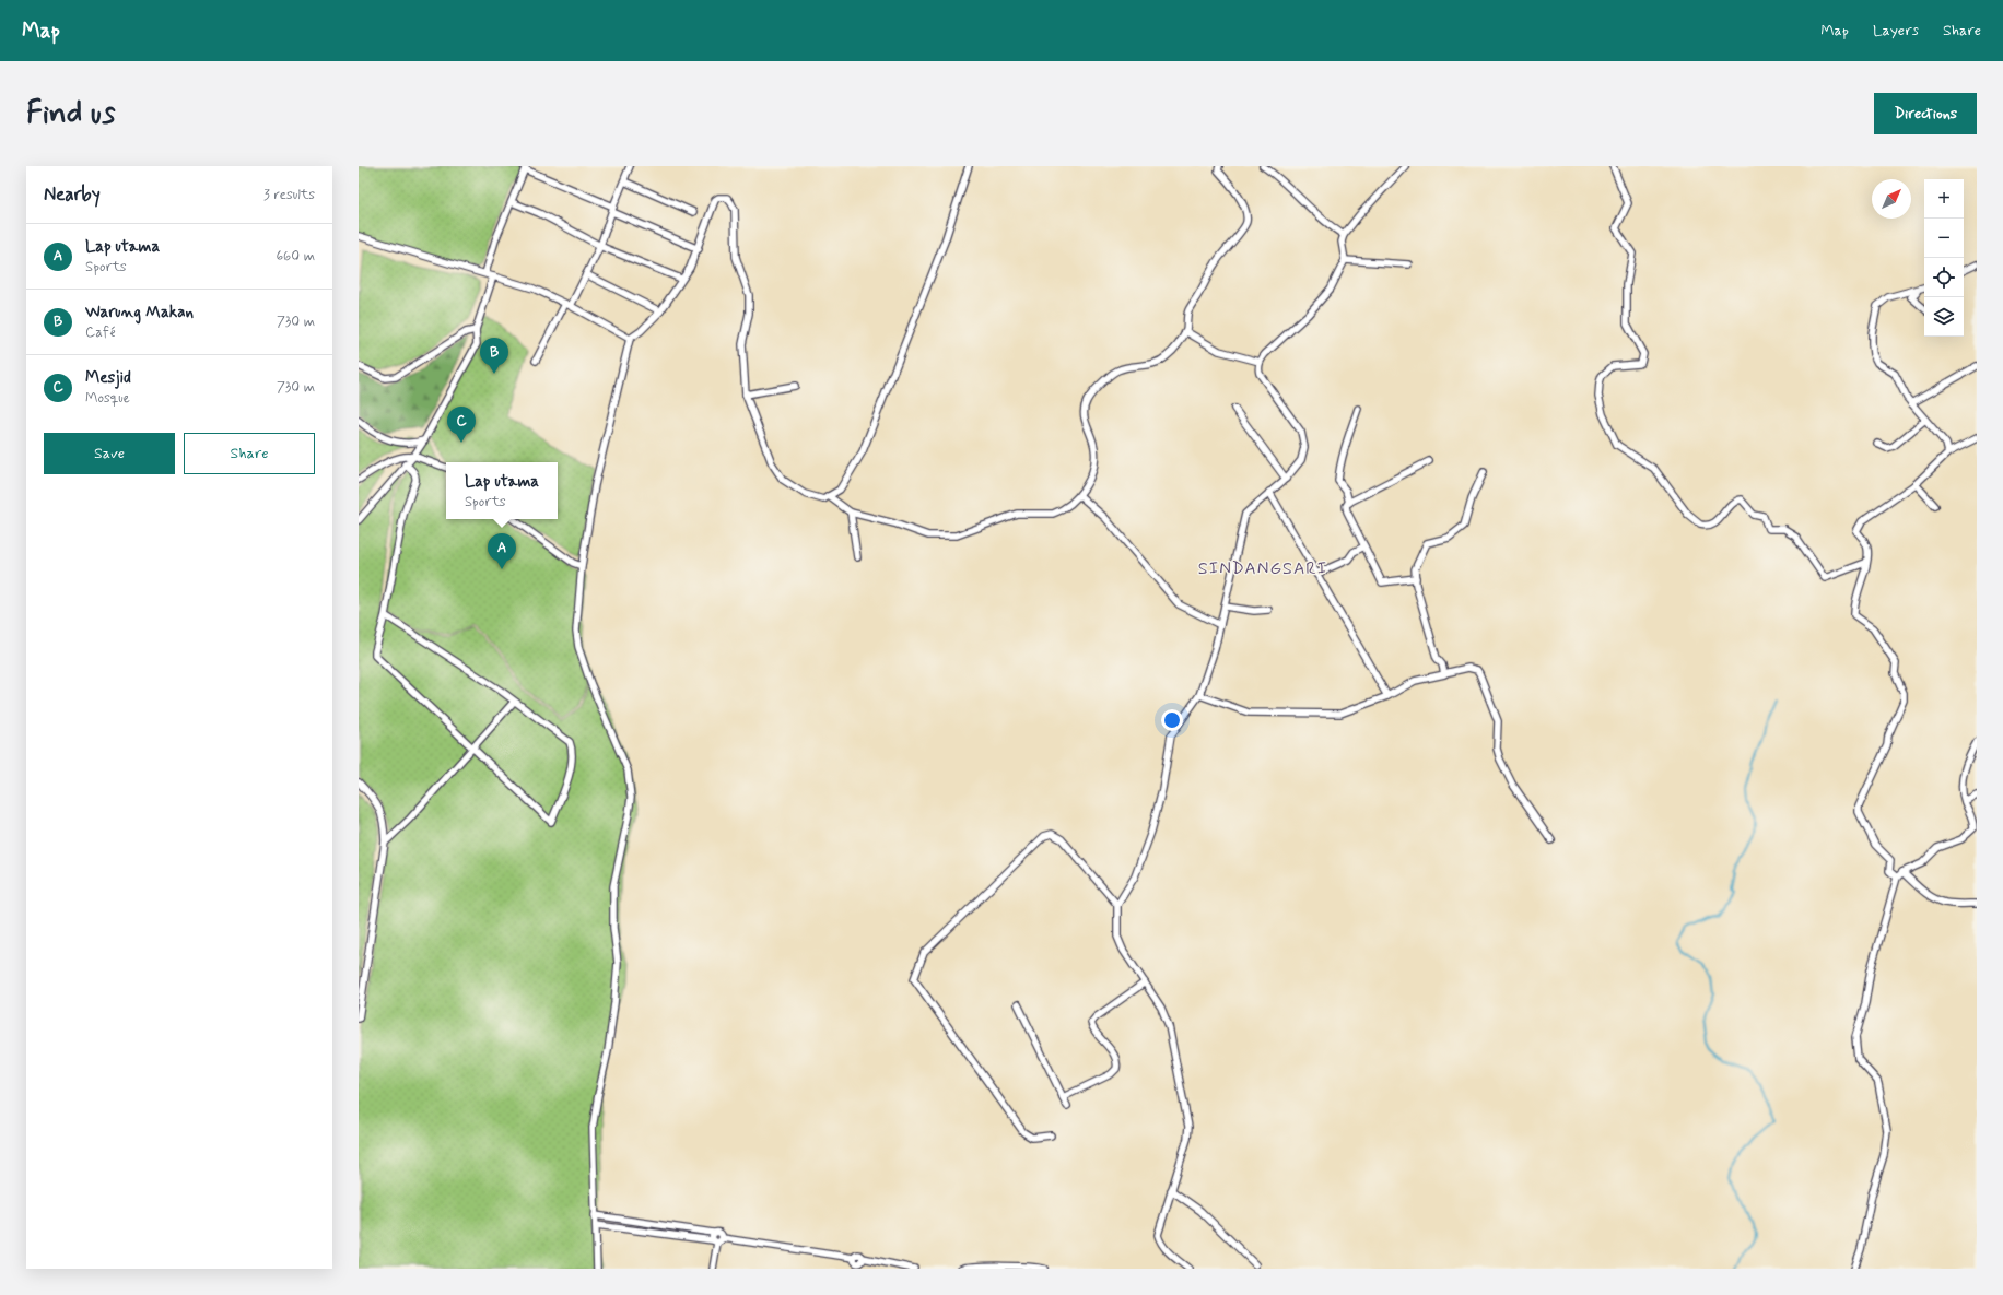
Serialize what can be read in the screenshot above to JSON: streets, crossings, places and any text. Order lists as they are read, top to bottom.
{
  "districts": ["SINDANGSARI"],
  "north": "top right",
  "page": {
    "header": "Map",
    "nav": ["Map", "Layers", "Share"],
    "buttons": [
      "Directions",
      ["Save", "Share"]
    ],
    "title": "Find us",
    "heading": ["Nearby", "3 results"],
    "map_buttons": ["+", "−"],
    "list": [
      {
        "mark": "A",
        "name": "Lap utama",
        "note": "Sports",
        "value": "660 m"
      },
      {
        "mark": "B",
        "name": "Warung Makan",
        "note": "Café",
        "value": "730 m"
      },
      {
        "mark": "C",
        "name": "Mesjid",
        "note": "Mosque",
        "value": "730 m"
      }
    ],
    "pins": ["B", "C", "A"],
    "popup": ["Lap utama", "Sports"]
  }
}
